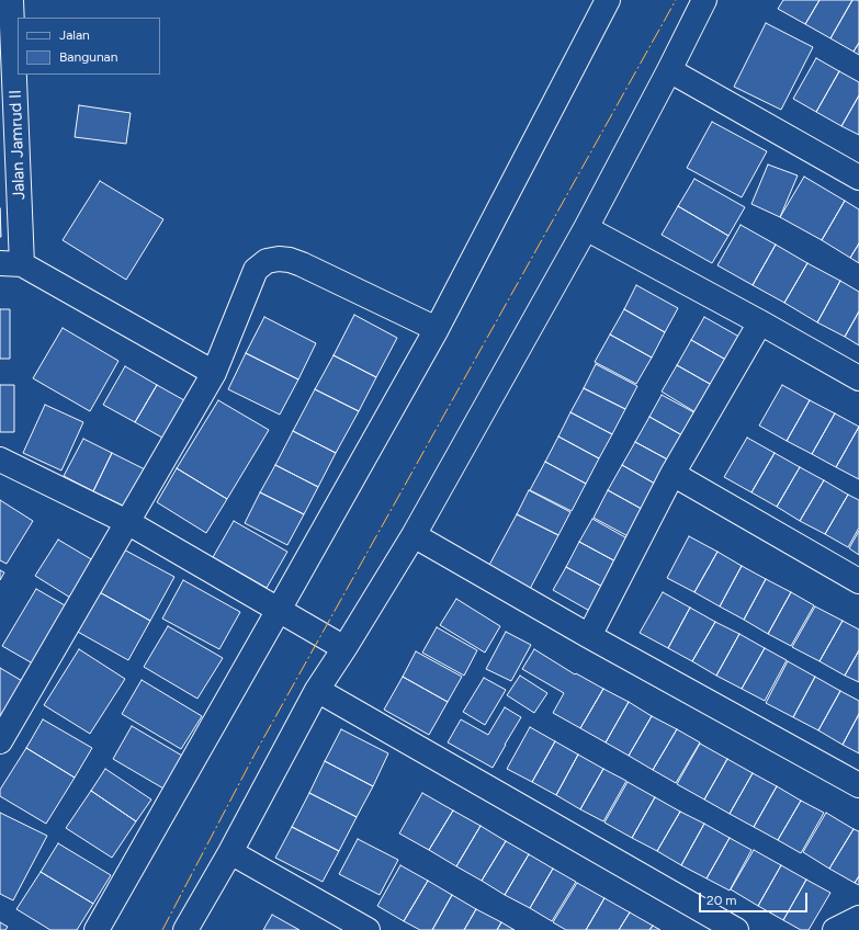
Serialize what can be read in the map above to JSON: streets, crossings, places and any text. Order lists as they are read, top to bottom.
{
  "streets": {
    "street": ["Jalan Jamrud II"]
  },
  "legend": ["Jalan", "Bangunan"],
  "scale_bar": "20 m"
}
